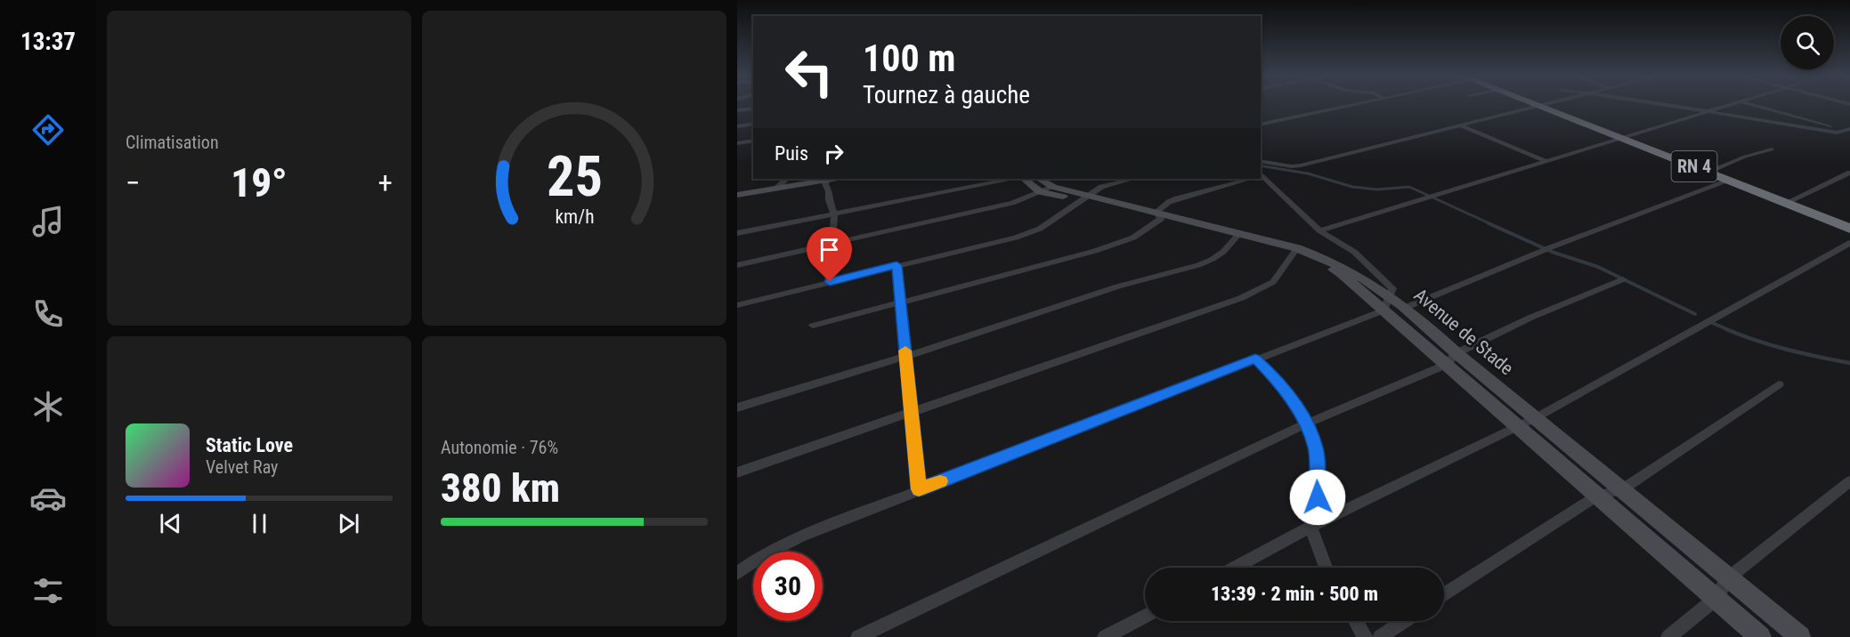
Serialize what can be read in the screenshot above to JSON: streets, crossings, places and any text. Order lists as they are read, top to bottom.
{
  "streets": {
    "highway": ["RN 4"],
    "street": ["Avenue de Stade"]
  },
  "page": {
    "tabs": "13:37",
    "tile": [
      "Climatisation",
      ["Autonomie · 76%", "380 km"]
    ],
    "turn": ["100 m", "Tournez à gauche"],
    "then": "Puis",
    "heat": ["−", "19°", "+"],
    "song": ["Static Love", "Velvet Ray"],
    "limit": "30",
    "trip": "13:39 · 2 min · 500 m",
    "gauge": ["25", "km/h"]
  }
}
